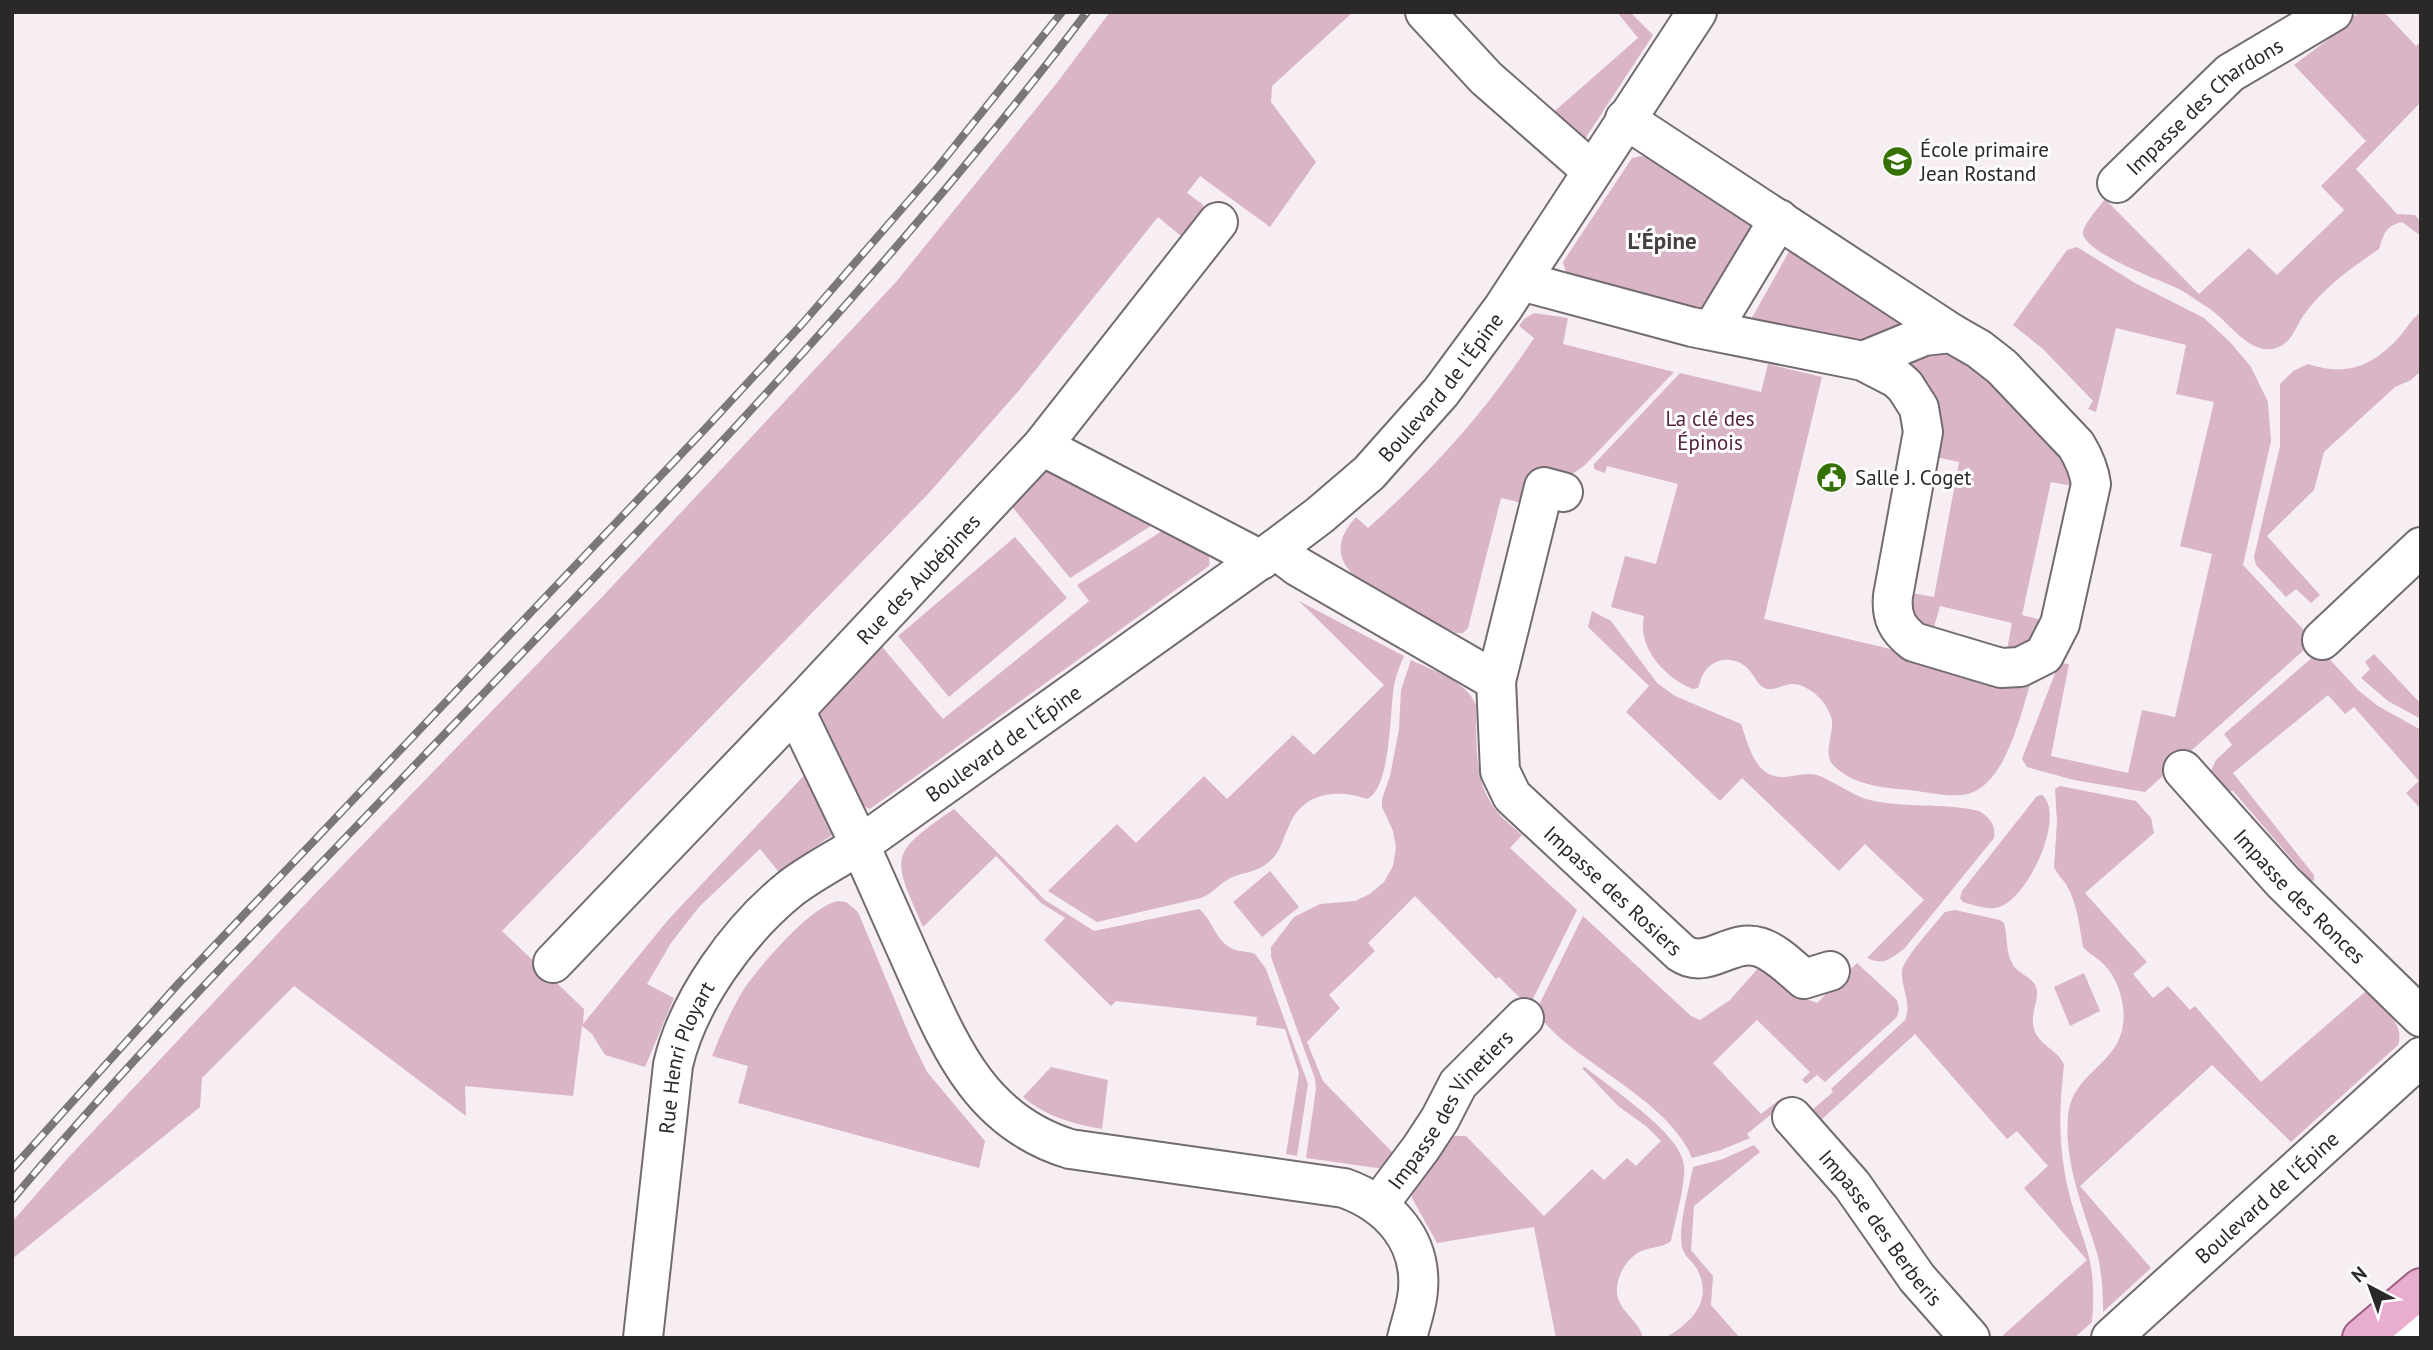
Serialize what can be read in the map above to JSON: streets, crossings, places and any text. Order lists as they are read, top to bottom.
{
  "streets": {
    "street": [
      "Impasse des Chardons",
      "Boulevard de l'Épine",
      "Rue des Aubépines",
      "Impasse des Rosiers",
      "Impasse des Ronces",
      "Rue Henri Ployart",
      "Impasse des Vinetiers",
      "Impasse des Berberis"
    ]
  },
  "crossings": [
    ["Boulevard de l'Épine", "Rue Henri Ployart"]
  ],
  "districts": ["L'Épine"],
  "parks": ["La clé des Épinois"],
  "places": {
    "school or university": ["École primaire Jean Rostand"],
    "public building": ["Salle J. Coget"]
  },
  "north": "top left"
}
